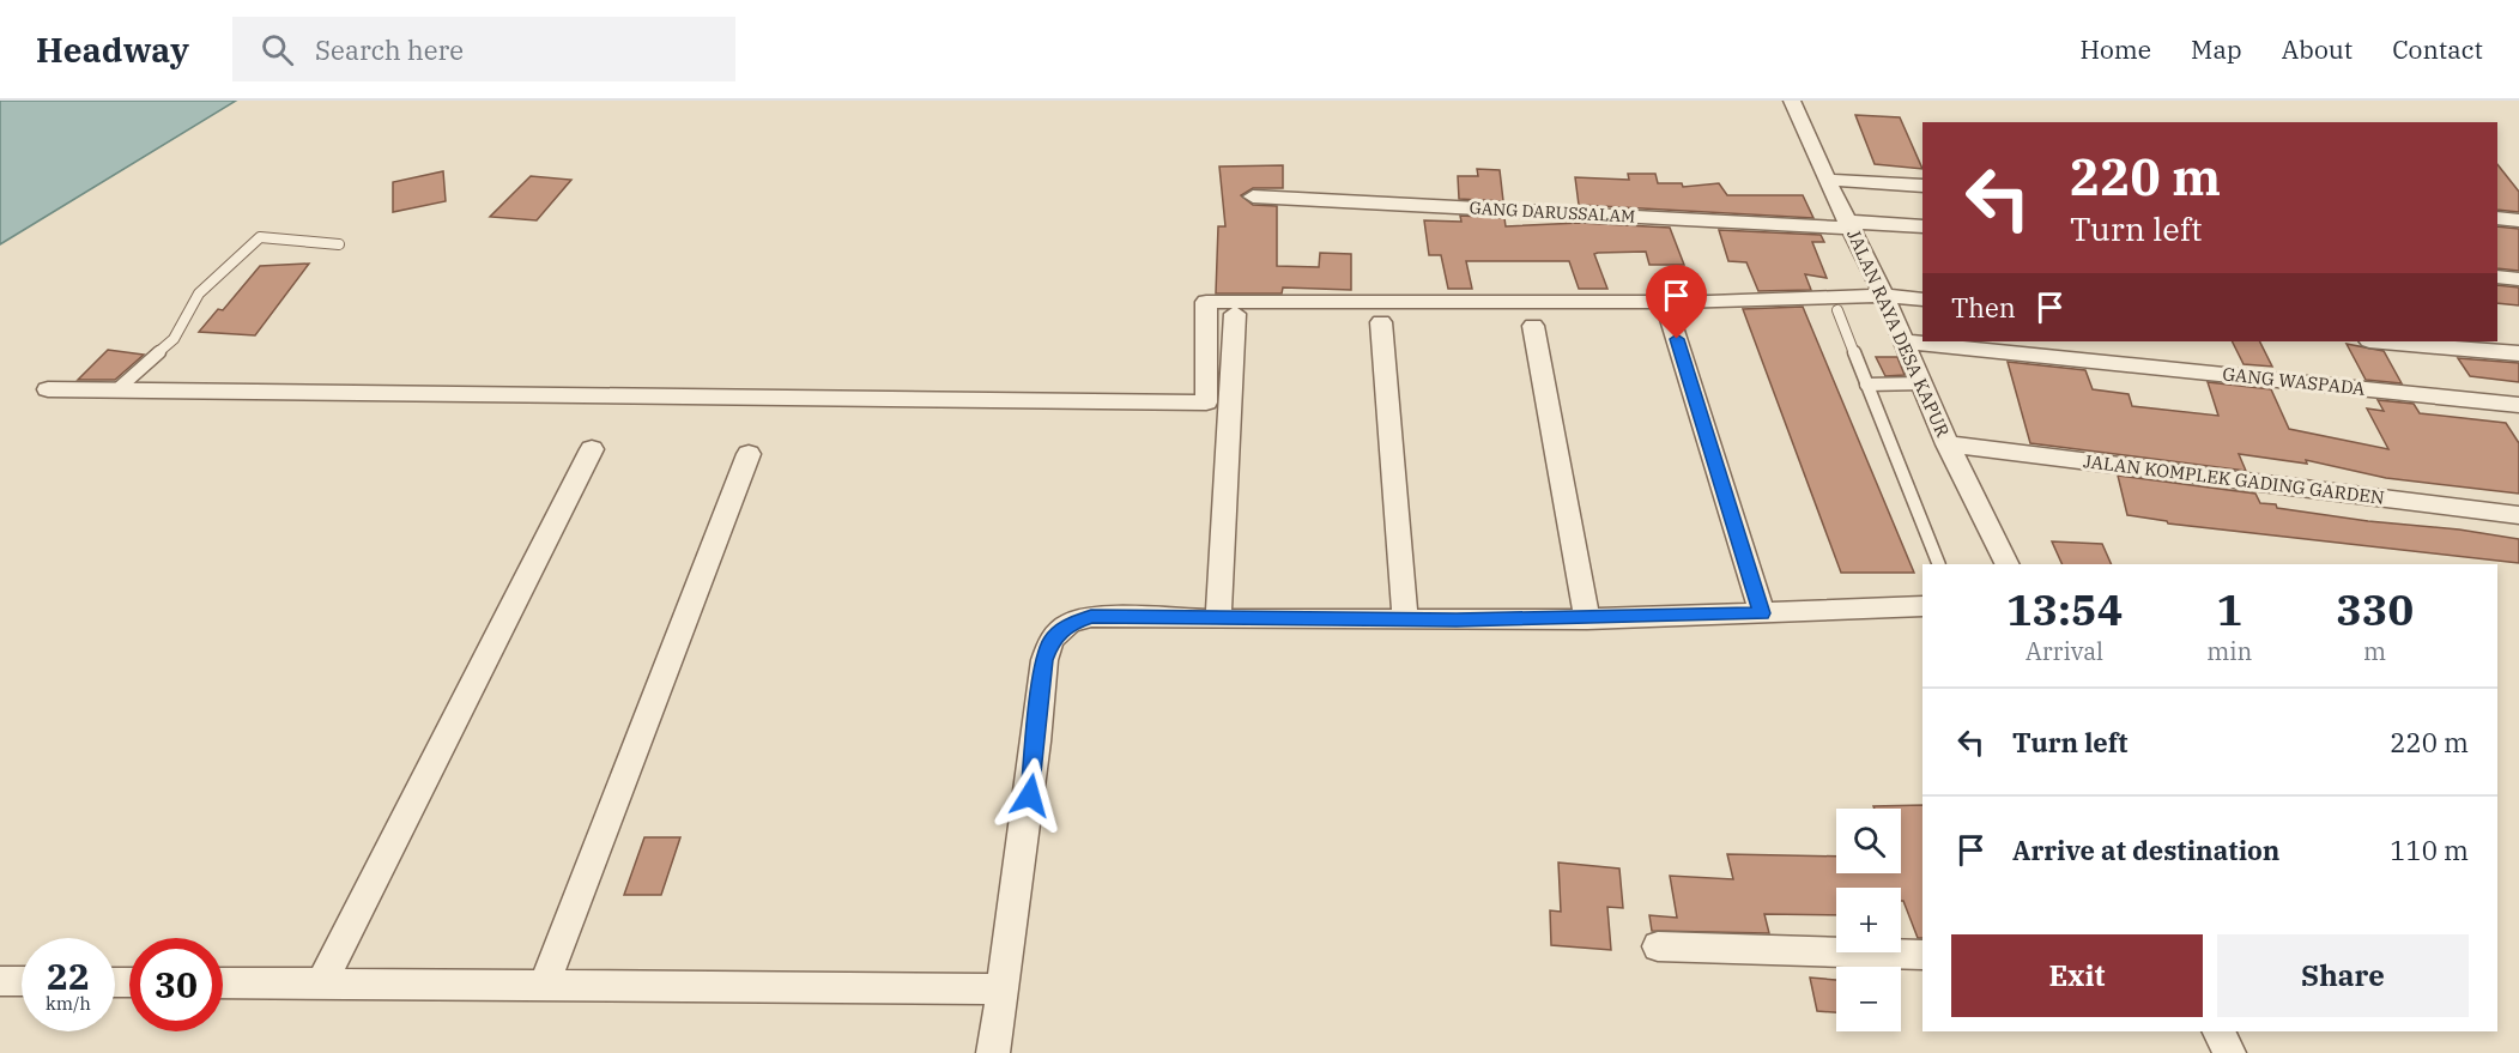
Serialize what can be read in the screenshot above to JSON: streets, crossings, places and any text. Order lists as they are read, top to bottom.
{
  "streets": {
    "street": [
      "GANG DARUSSALAM",
      "JALAN RAYA DESA KAPUR",
      "GANG WASPADA",
      "JALAN KOMPLEK GADING GARDEN"
    ]
  },
  "crossings": [
    ["GANG DARUSSALAM", "JALAN RAYA DESA KAPUR"],
    ["JALAN RAYA DESA KAPUR", "GANG WASPADA"],
    ["JALAN RAYA DESA KAPUR", "JALAN KOMPLEK GADING GARDEN"]
  ],
  "page": {
    "header": "Headway",
    "search": "Search here",
    "nav": [
      "Home",
      "Map",
      "About",
      "Contact"
    ],
    "turn": ["220 m", "Turn left"],
    "then": "Then",
    "eta": [
      "13:54",
      "Arrival",
      "1",
      "min",
      "330",
      "m"
    ],
    "list": [
      {
        "name": "Turn left",
        "value": "220 m"
      },
      {
        "name": "Arrive at destination",
        "value": "110 m"
      }
    ],
    "map_buttons": ["+", "−"],
    "buttons": ["Exit", "Share"],
    "speed": "22 km/h",
    "limit": "30"
  }
}
